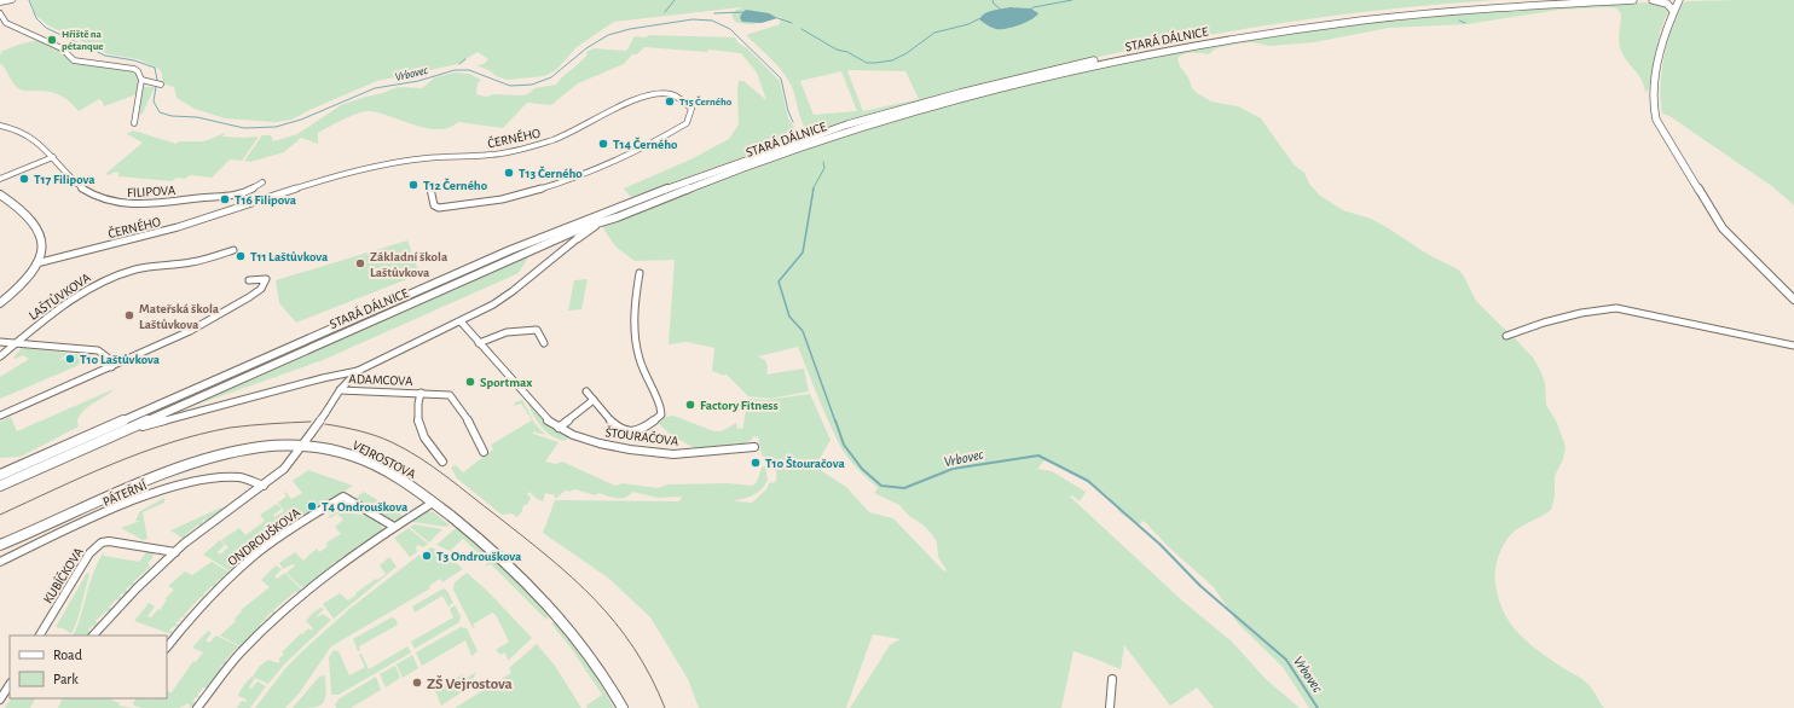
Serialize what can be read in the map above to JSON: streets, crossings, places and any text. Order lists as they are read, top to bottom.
{
  "streets": {
    "main road": ["STARÁ DÁLNICE", "VEJROSTOVA"],
    "street": [
      "ČERNÉHO",
      "FILIPOVA",
      "LAŠTŮVKOVA",
      "ADAMCOVA",
      "ŠTOURAČOVA",
      "PÁTEŘNÍ",
      "ONDROUŠKOVA",
      "KUBÍČKOVA"
    ]
  },
  "water": ["Vrbovec"],
  "places": [
    "Hřiště na pétanque",
    "T15 Černého",
    "T14 Černého",
    "T13 Černého",
    "T17 Filipova",
    "T12 Černého",
    "T16 Filipova",
    "T11 Laštůvkova",
    "Základní škola Laštůvkova",
    "Mateřská škola Laštůvkova",
    "T10 Laštůvkova",
    "Sportmax",
    "Factory Fitness",
    "T10 Štouračova",
    "T4 Ondrouškova",
    "T3 Ondrouškova",
    "ZŠ Vejrostova"
  ],
  "legend": ["Road", "Park"]
}
